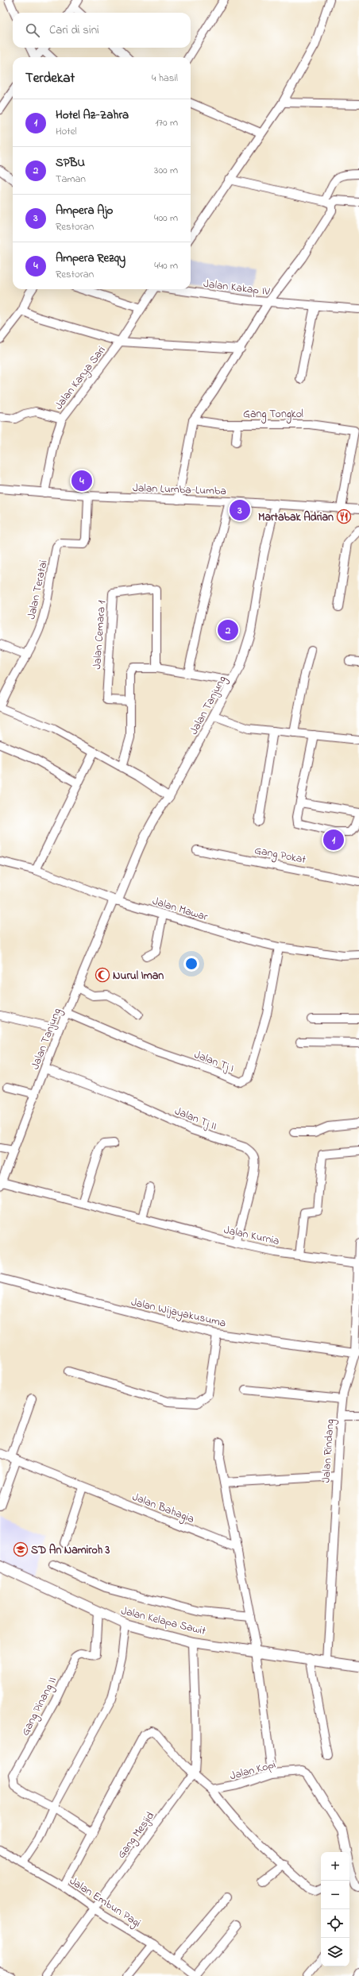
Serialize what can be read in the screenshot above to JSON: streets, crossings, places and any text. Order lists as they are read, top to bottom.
{
  "streets": {
    "main road": ["Jalan Kelapa Sawit"],
    "street": [
      "Jalan Kakap IV",
      "Jalan Karya Sari",
      "Gang Tongkol",
      "Jalan Lumba-Lumba",
      "Jalan Teratai",
      "Jalan Cemara 1",
      "Jalan Tanjung",
      "Gang Pokat",
      "Jalan Mawar",
      "Jalan Tj I",
      "Jalan Tj II",
      "Jalan Kurnia",
      "Jalan Wijayakusuma",
      "Jalan Rindang",
      "Jalan Bahagia",
      "Gang Pinang II",
      "Jalan Kopi",
      "Gang Mesjid",
      "Jalan Embun Pagi"
    ]
  },
  "crossings": [
    ["Jalan Karya Sari", "Jalan Lumba-Lumba"],
    ["Gang Tongkol", "Jalan Lumba-Lumba"],
    ["Jalan Lumba-Lumba", "Jalan Teratai"],
    ["Jalan Lumba-Lumba", "Jalan Tanjung"],
    ["Jalan Tanjung", "Jalan Mawar"],
    ["Jalan Tanjung", "Jalan Tj I"],
    ["Jalan Tanjung", "Jalan Tj II"],
    ["Jalan Tanjung", "Jalan Kurnia"],
    ["Jalan Mawar", "Jalan Tj I"],
    ["Jalan Tj II", "Jalan Kurnia"],
    ["Jalan Kurnia", "Jalan Rindang"],
    ["Jalan Wijayakusuma", "Jalan Rindang"],
    ["Jalan Rindang", "Jalan Kelapa Sawit"],
    ["Jalan Kelapa Sawit", "Gang Pinang II"],
    ["Gang Mesjid", "Jalan Embun Pagi"]
  ],
  "places": {
    "restaurant": ["Martabak Adrian"],
    "mosque": ["Nurul Iman"],
    "school or university": ["SD An Namiroh 3"]
  },
  "page": {
    "search": "Cari di sini",
    "heading": ["Terdekat", "4 hasil"],
    "list": [
      {
        "mark": "1",
        "name": "Hotel Az-Zahra",
        "note": "Hotel",
        "value": "170 m"
      },
      {
        "mark": "2",
        "name": "SPBU",
        "note": "Taman",
        "value": "300 m"
      },
      {
        "mark": "3",
        "name": "Ampera Ajo",
        "note": "Restoran",
        "value": "400 m"
      },
      {
        "mark": "4",
        "name": "Ampera Rezqy",
        "note": "Restoran",
        "value": "440 m"
      }
    ],
    "pins": [
      "4",
      "3",
      "2",
      "1"
    ],
    "map_buttons": ["+", "−"]
  }
}
